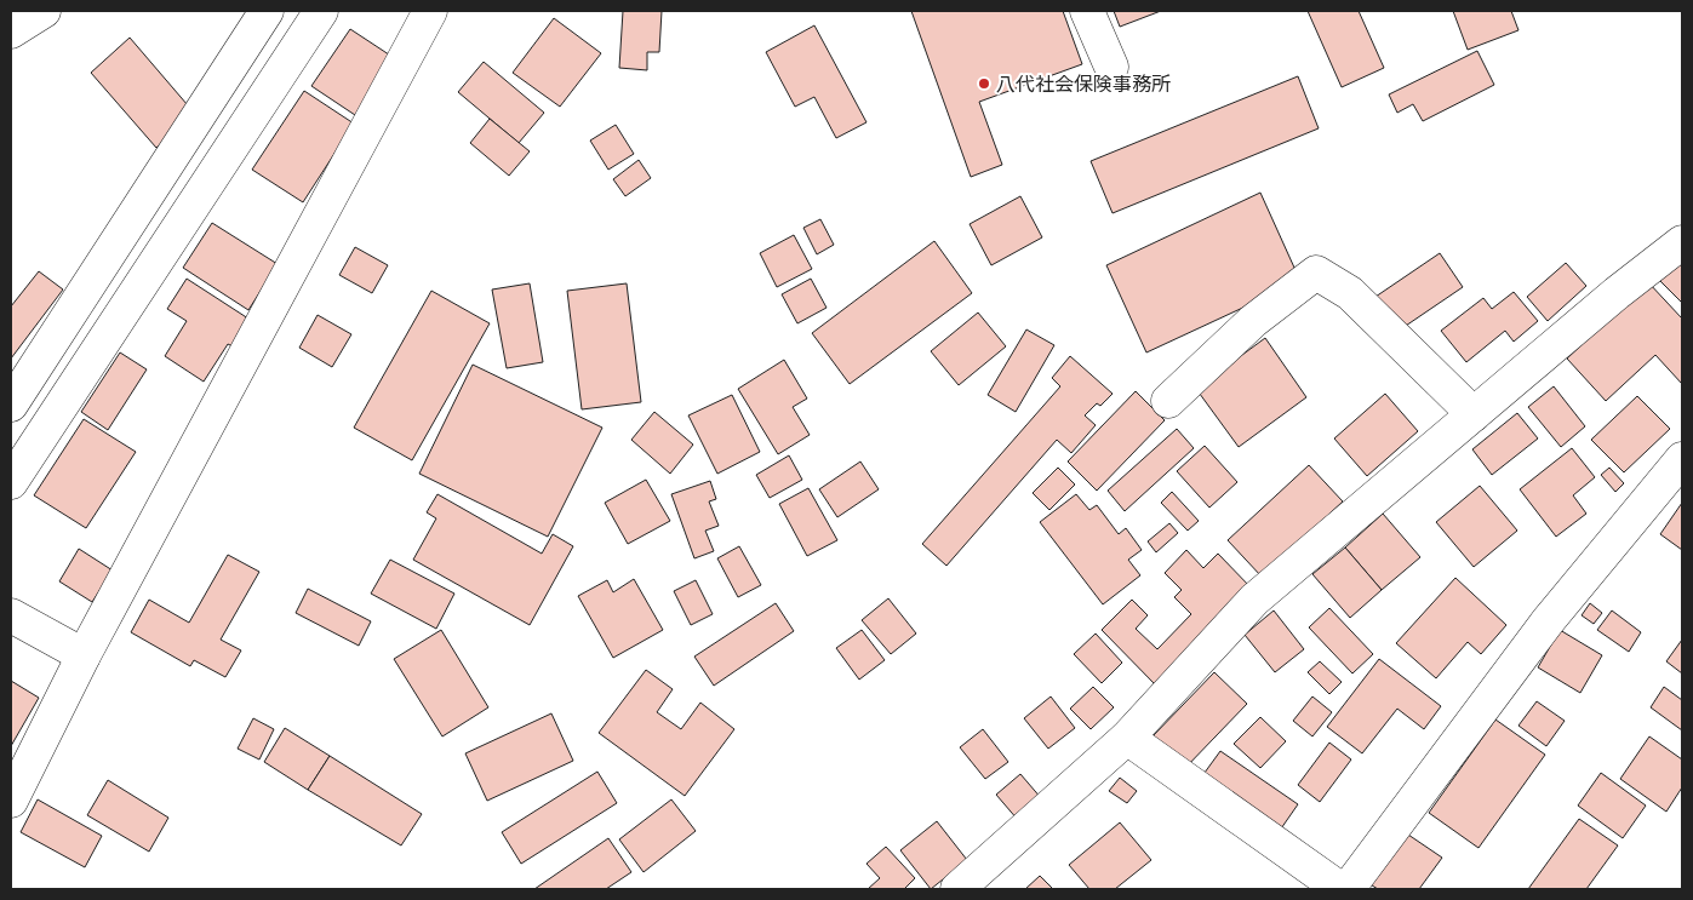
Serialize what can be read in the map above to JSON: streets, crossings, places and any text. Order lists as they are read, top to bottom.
{
  "places": ["八代社会保険事務所"]
}
